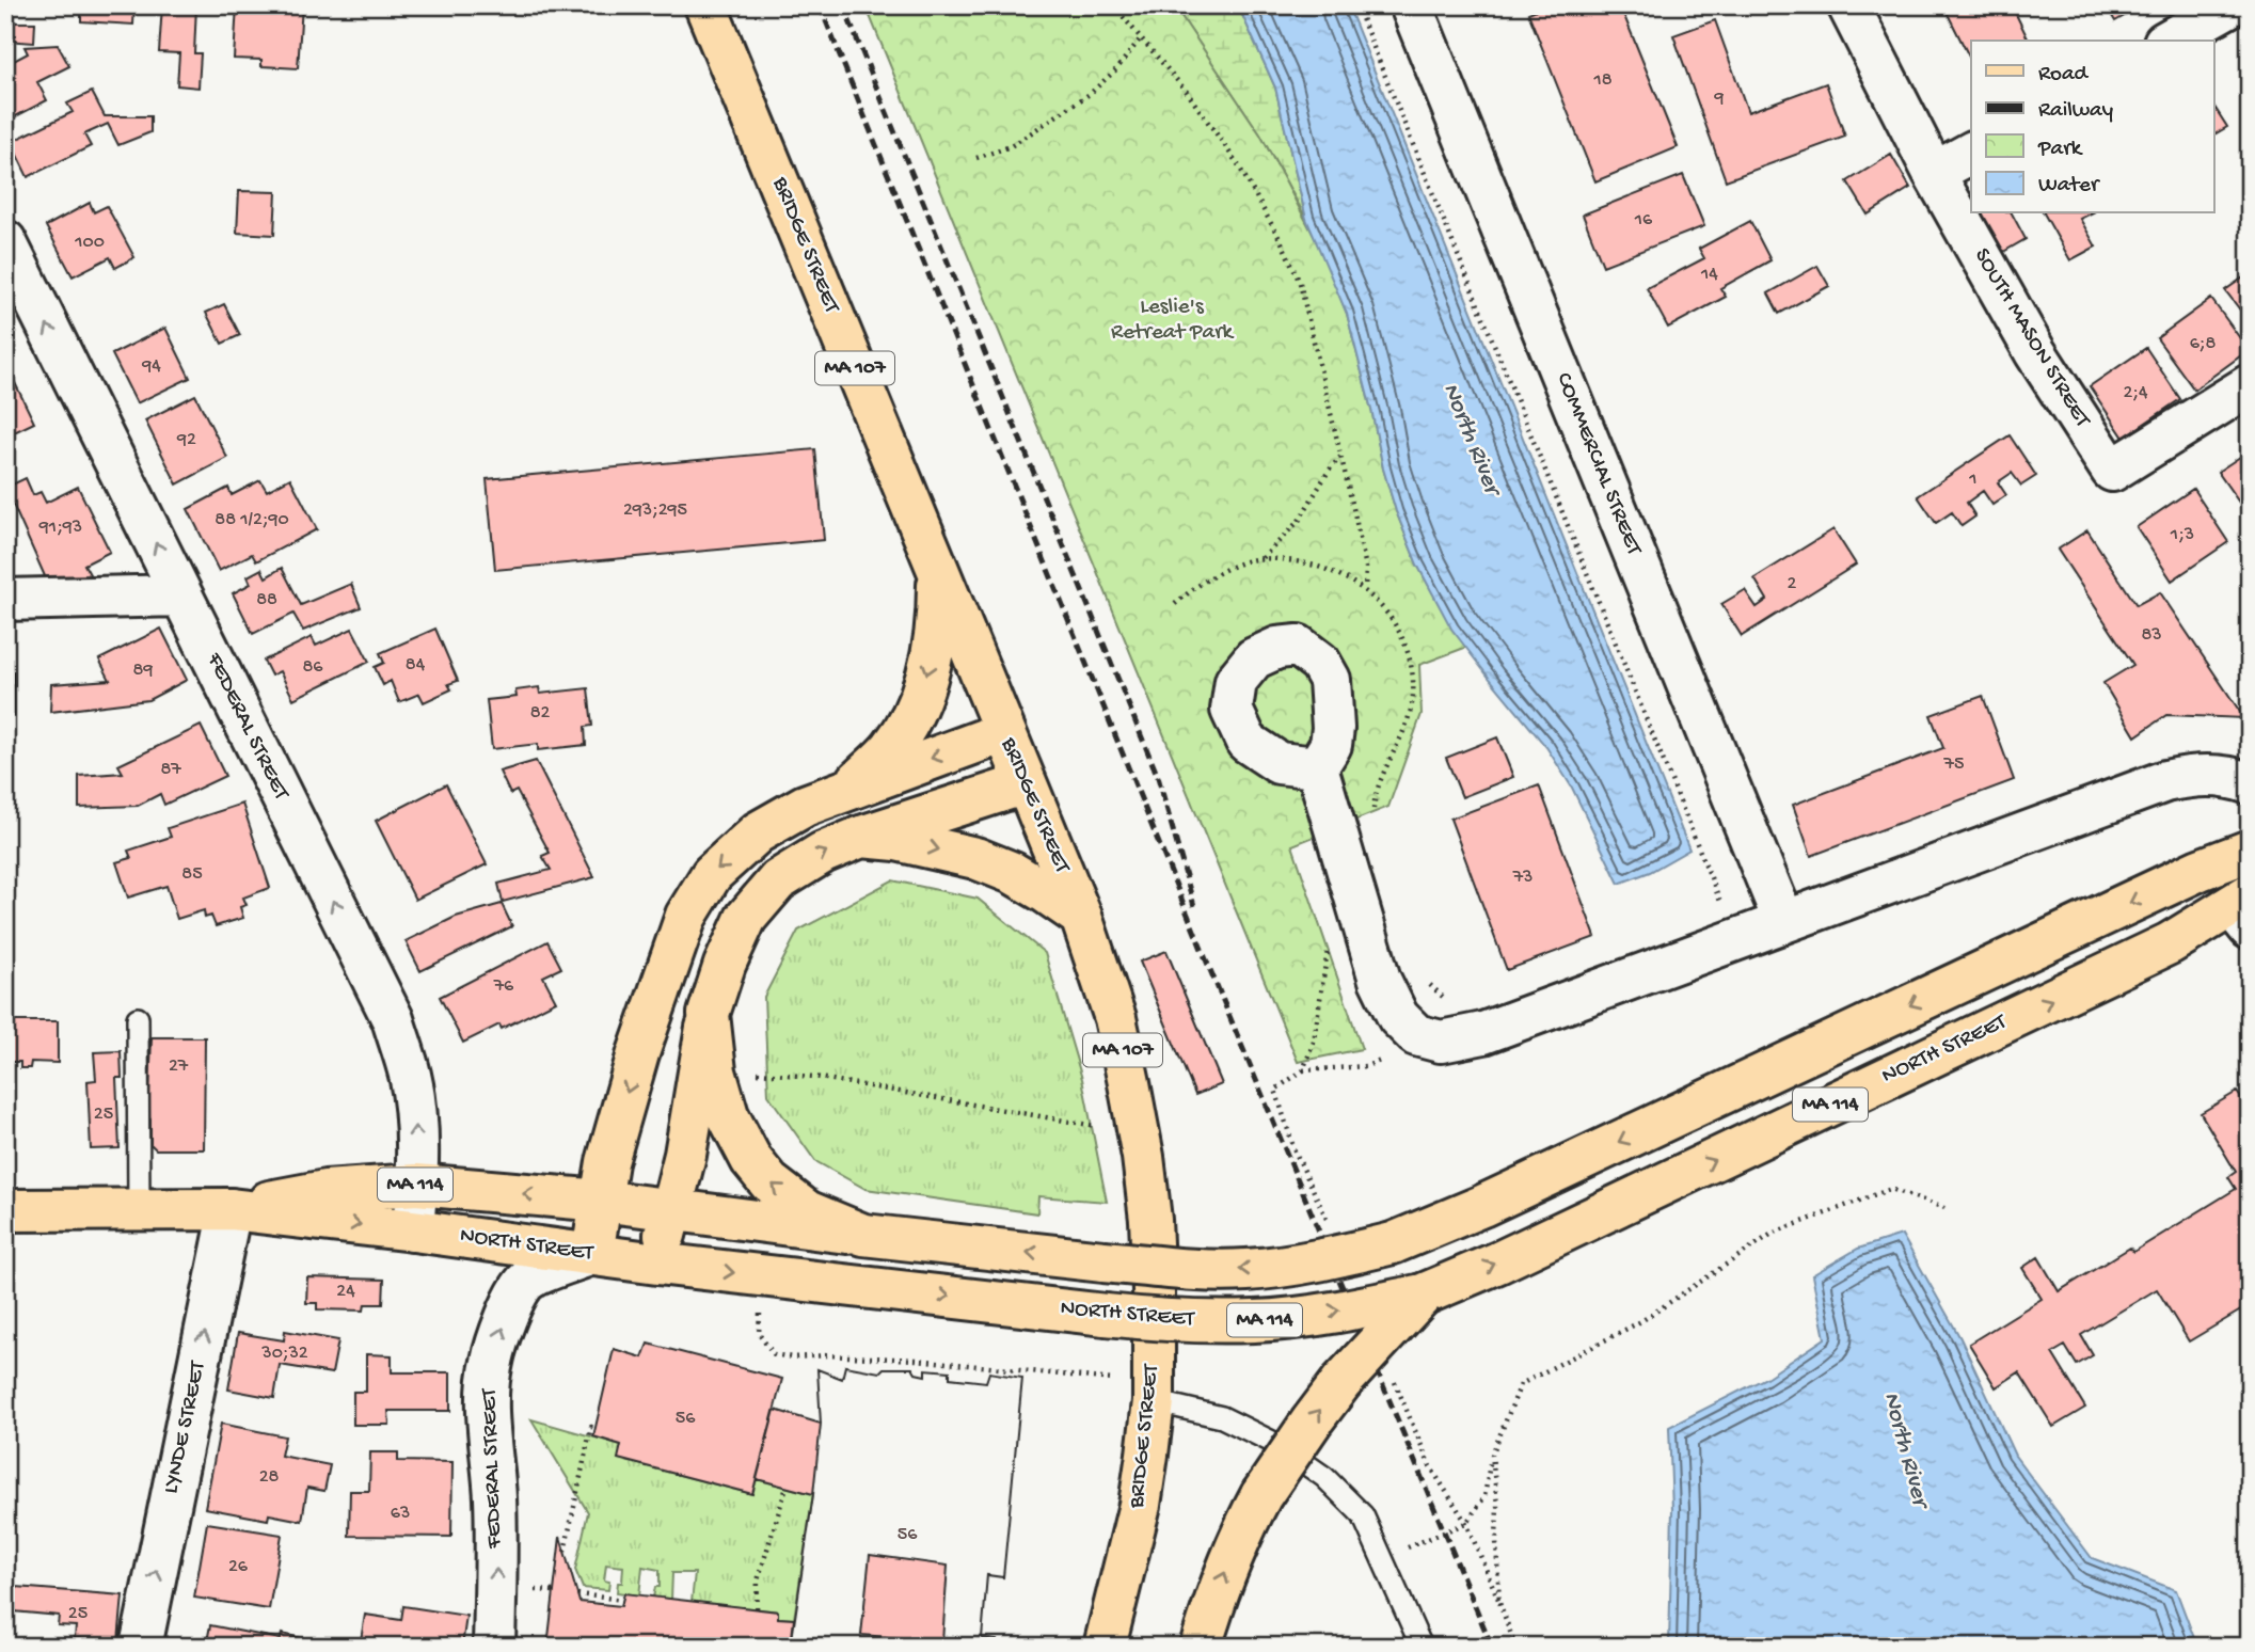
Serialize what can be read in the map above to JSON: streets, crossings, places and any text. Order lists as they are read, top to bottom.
{
  "streets": {
    "main road": [
      "BRIDGE STREET",
      "MA 107",
      "NORTH STREET",
      "MA 114"
    ],
    "street": [
      "SOUTH MASON STREET",
      "COMMERCIAL STREET",
      "FEDERAL STREET",
      "LYNDE STREET"
    ]
  },
  "crossings": [
    ["FEDERAL STREET", "NORTH STREET"],
    ["NORTH STREET", "LYNDE STREET"]
  ],
  "one_way": ["FEDERAL STREET", "LYNDE STREET"],
  "water": ["North River"],
  "parks": ["Leslie's Retreat Park"],
  "house_numbers": [
    "18",
    "9",
    "16",
    "100",
    "14",
    "6;8",
    "94",
    "2;4",
    "92",
    "1",
    "293;295",
    "88 1/2;90",
    "91;93",
    "1;3",
    "2",
    "88",
    "83",
    "84",
    "86",
    "89",
    "82",
    "75",
    "87",
    "85",
    "73",
    "76",
    "27",
    "25",
    "24",
    "30;32",
    "56",
    "28",
    "63",
    "56",
    "26",
    "25"
  ],
  "legend": [
    "Road",
    "Railway",
    "Park",
    "Water"
  ]
}
